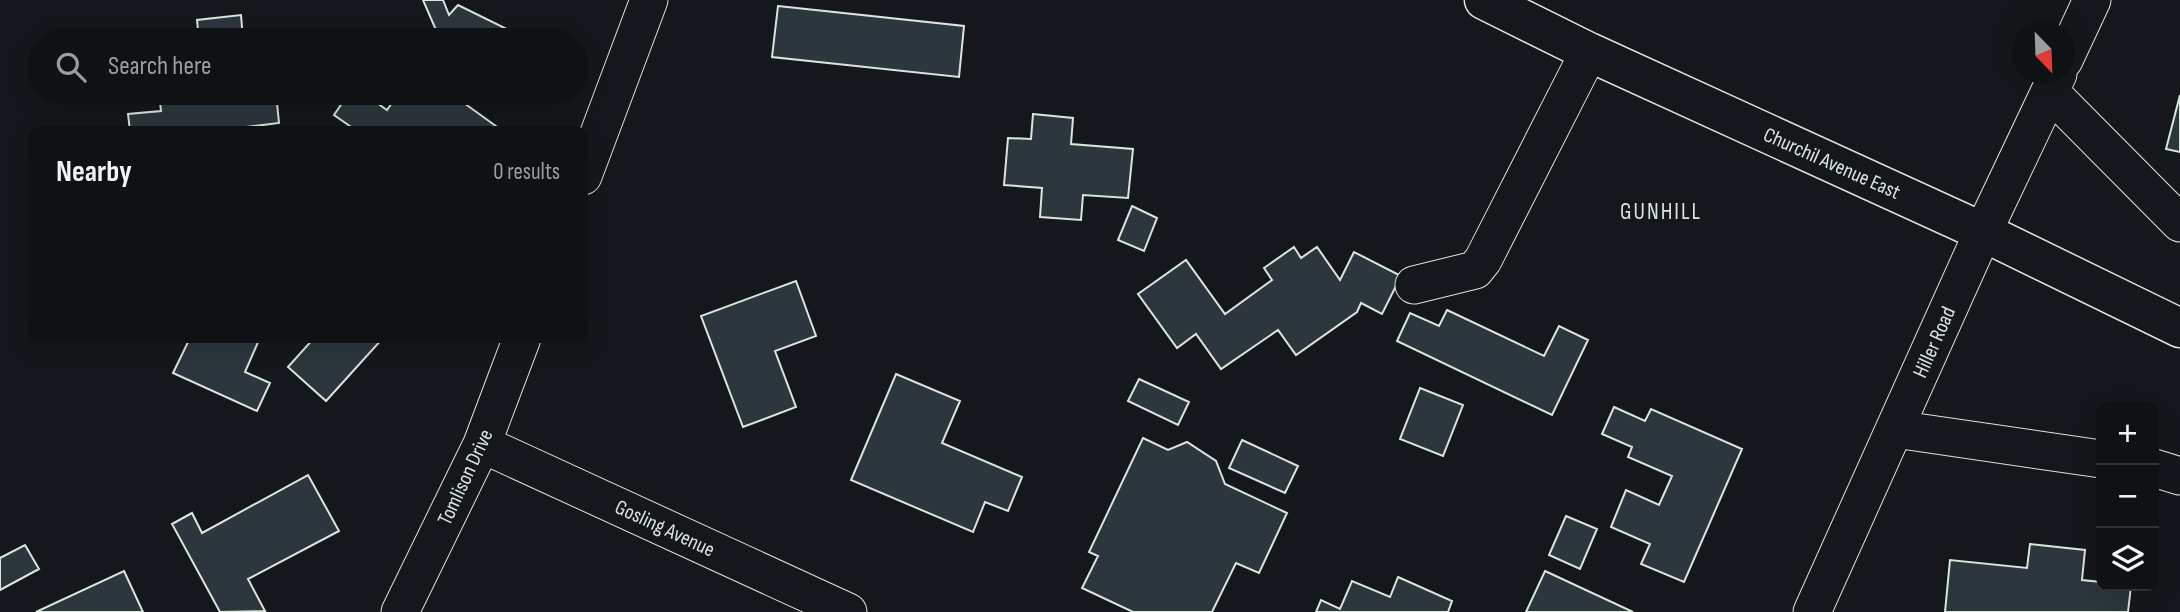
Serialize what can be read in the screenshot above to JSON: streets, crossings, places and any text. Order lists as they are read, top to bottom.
{
  "streets": {
    "main road": ["Churchil Avenue East"],
    "street": ["Hiller Road", "Tomlison Drive", "Gosling Avenue"]
  },
  "crossings": [
    ["Churchil Avenue East", "Hiller Road"],
    ["Tomlison Drive", "Gosling Avenue"]
  ],
  "districts": ["GUNHILL"],
  "north": "bottom right",
  "page": {
    "search": "Search here",
    "heading": ["Nearby", "0 results"],
    "map_buttons": ["+", "−"]
  }
}
